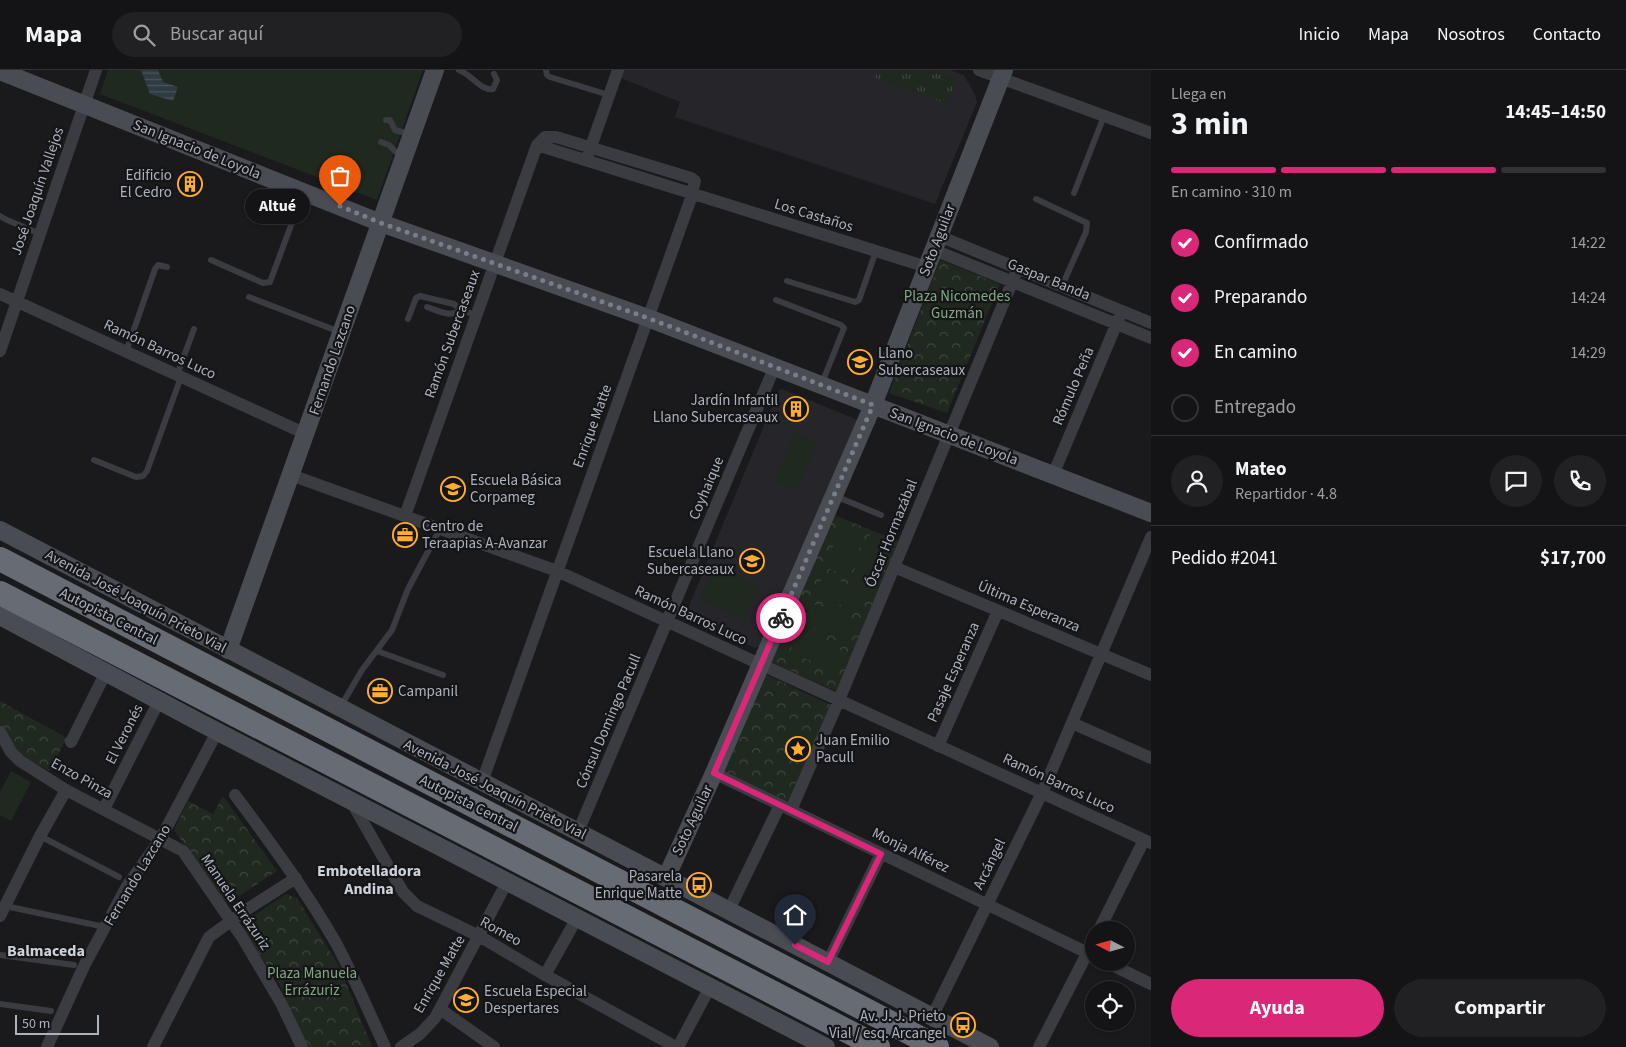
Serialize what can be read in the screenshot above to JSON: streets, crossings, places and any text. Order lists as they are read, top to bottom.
{
  "streets": {
    "highway": ["Autopista Central"],
    "street": [
      "San Ignacio de Loyola",
      "José Joaquín Vallejos",
      "Los Castaños",
      "Soto Aguilar",
      "Gaspar Banda",
      "Ramón Subercaseaux",
      "Ramón Barros Luco",
      "Fernando Lazcano",
      "Rómulo Peña",
      "Enrique Matte",
      "Coyhaique",
      "Óscar Hormazábal",
      "Avenida José Joaquín Prieto Vial",
      "Última Esperanza",
      "Pasaje Esperanza",
      "Cónsul Domingo Pacull",
      "El Veronés",
      "Enzo Pinza",
      "Monja Alférez",
      "Arcángel",
      "Manuela Errázuriz",
      "Romeo"
    ]
  },
  "crossings": [
    ["San Ignacio de Loyola", "José Joaquín Vallejos"],
    ["San Ignacio de Loyola", "Soto Aguilar"],
    ["San Ignacio de Loyola", "Ramón Subercaseaux"],
    ["San Ignacio de Loyola", "Fernando Lazcano"],
    ["San Ignacio de Loyola", "Rómulo Peña"],
    ["San Ignacio de Loyola", "Enrique Matte"],
    ["San Ignacio de Loyola", "Coyhaique"],
    ["San Ignacio de Loyola", "Óscar Hormazábal"],
    ["José Joaquín Vallejos", "Ramón Barros Luco"],
    ["Los Castaños", "Soto Aguilar"],
    ["Los Castaños", "Ramón Subercaseaux"],
    ["Los Castaños", "Enrique Matte"],
    ["Soto Aguilar", "Gaspar Banda"],
    ["Soto Aguilar", "Ramón Barros Luco"],
    ["Soto Aguilar", "Avenida José Joaquín Prieto Vial"],
    ["Soto Aguilar", "Monja Alférez"],
    ["Gaspar Banda", "Rómulo Peña"],
    ["Gaspar Banda", "Óscar Hormazábal"],
    ["Ramón Subercaseaux", "Ramón Barros Luco"],
    ["Ramón Barros Luco", "Fernando Lazcano"],
    ["Ramón Barros Luco", "Enrique Matte"],
    ["Ramón Barros Luco", "Coyhaique"],
    ["Ramón Barros Luco", "Óscar Hormazábal"],
    ["Ramón Barros Luco", "Pasaje Esperanza"],
    ["Ramón Barros Luco", "Cónsul Domingo Pacull"],
    ["Ramón Barros Luco", "Arcángel"],
    ["Fernando Lazcano", "Avenida José Joaquín Prieto Vial"],
    ["Fernando Lazcano", "Enzo Pinza"],
    ["Fernando Lazcano", "Manuela Errázuriz"],
    ["Enrique Matte", "Avenida José Joaquín Prieto Vial"],
    ["Enrique Matte", "Romeo"],
    ["Coyhaique", "Cónsul Domingo Pacull"],
    ["Óscar Hormazábal", "Avenida José Joaquín Prieto Vial"],
    ["Óscar Hormazábal", "Última Esperanza"],
    ["Óscar Hormazábal", "Monja Alférez"],
    ["Avenida José Joaquín Prieto Vial", "Cónsul Domingo Pacull"],
    ["Avenida José Joaquín Prieto Vial", "Arcángel"],
    ["Última Esperanza", "Pasaje Esperanza"],
    ["Última Esperanza", "Arcángel"],
    ["El Veronés", "Enzo Pinza"],
    ["Enzo Pinza", "Manuela Errázuriz"],
    ["Monja Alférez", "Arcángel"]
  ],
  "districts": ["Embotelladora Andina", "Balmaceda"],
  "parks": ["Plaza Nicomedes Guzmán", "Plaza Manuela Errázuriz"],
  "places": {
    "building": ["Edificio El Cedro", "Jardín Infantil Llano Subercaseaux"],
    "other": ["Altué"],
    "school or university": [
      "Llano Subercaseaux",
      "Escuela Básica Corpameg",
      "Escuela Llano Subercaseaux",
      "Escuela Especial Despertares"
    ],
    "office": ["Centro de Teraapias A-Avanzar", "Campanil"],
    "place": ["Juan Emilio Pacull"],
    "bus stop": ["Pasarela Enrique Matte", "Av. J. J. Prieto Vial / esq. Arcangel"]
  },
  "scale_bar": "50 m",
  "north": "left",
  "page": {
    "header": "Mapa",
    "search": "Buscar aquí",
    "nav": [
      "Inicio",
      "Mapa",
      "Nosotros",
      "Contacto"
    ],
    "heading": ["3 min", "Llega en", "14:45–14:50"],
    "panel": [
      "Mateo",
      "Repartidor · 4.8",
      "Pedido #2041",
      "$17,700"
    ],
    "bar": "En camino · 310 m",
    "bubble": "Altué",
    "list": [
      ["Confirmado", "14:22"],
      ["Preparando", "14:24"],
      ["En camino", "14:29"],
      "Entregado"
    ],
    "buttons": ["Ayuda", "Compartir"],
    "scale": "50 m"
  }
}
